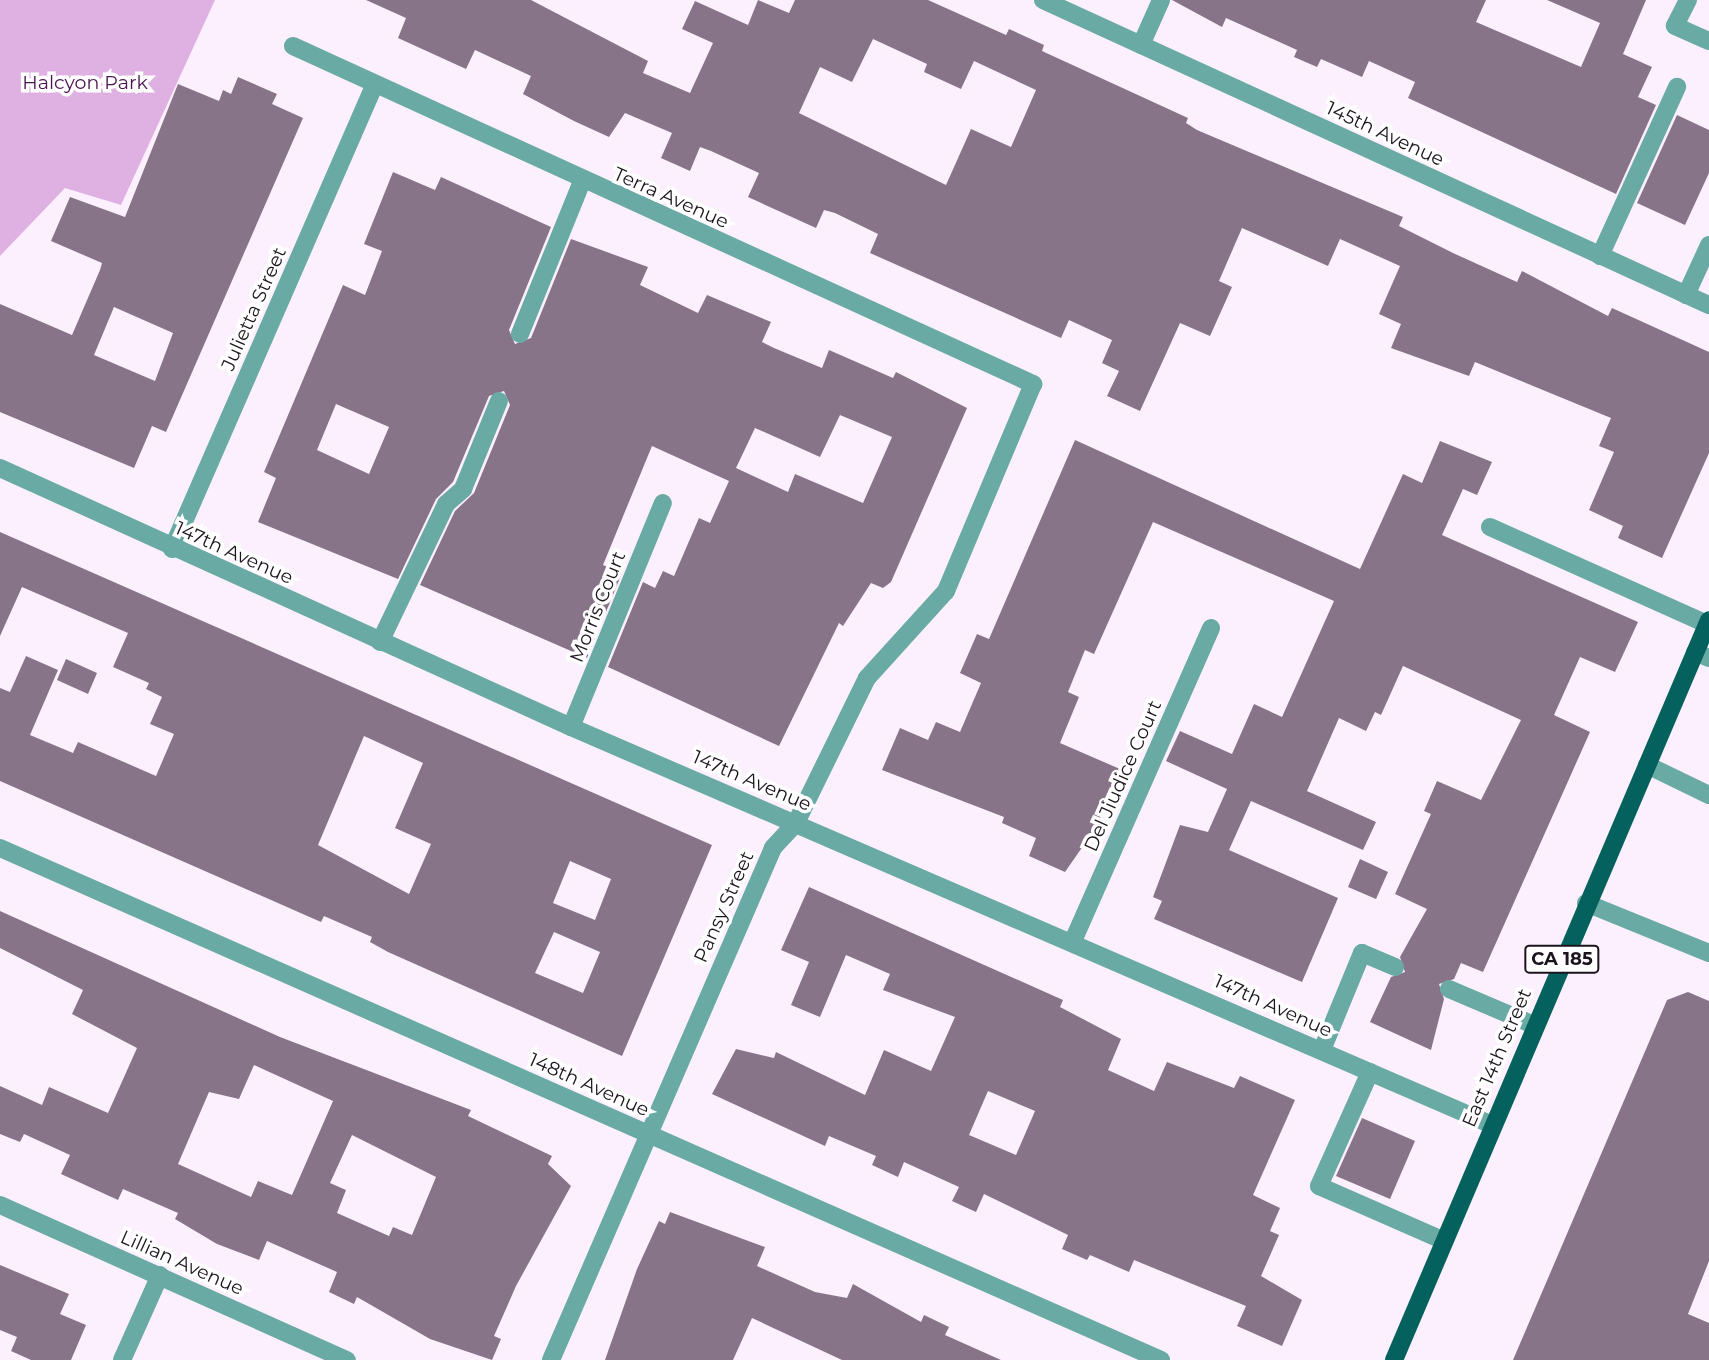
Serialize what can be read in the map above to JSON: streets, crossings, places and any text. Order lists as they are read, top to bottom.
{
  "streets": {
    "main road": ["CA 185", "East 14th Street"],
    "street": [
      "145th Avenue",
      "Terra Avenue",
      "Julietta Street",
      "147th Avenue",
      "Morris Court",
      "Del Jiudice Court",
      "Pansy Street",
      "148th Avenue",
      "Lillian Avenue"
    ]
  },
  "crossings": [
    ["Terra Avenue", "Julietta Street"],
    ["Terra Avenue", "Pansy Street"],
    ["Julietta Street", "147th Avenue"],
    ["147th Avenue", "Morris Court"],
    ["147th Avenue", "Del Jiudice Court"],
    ["147th Avenue", "Pansy Street"],
    ["147th Avenue", "East 14th Street"],
    ["Pansy Street", "148th Avenue"]
  ],
  "parks": ["Halcyon Park"]
}
